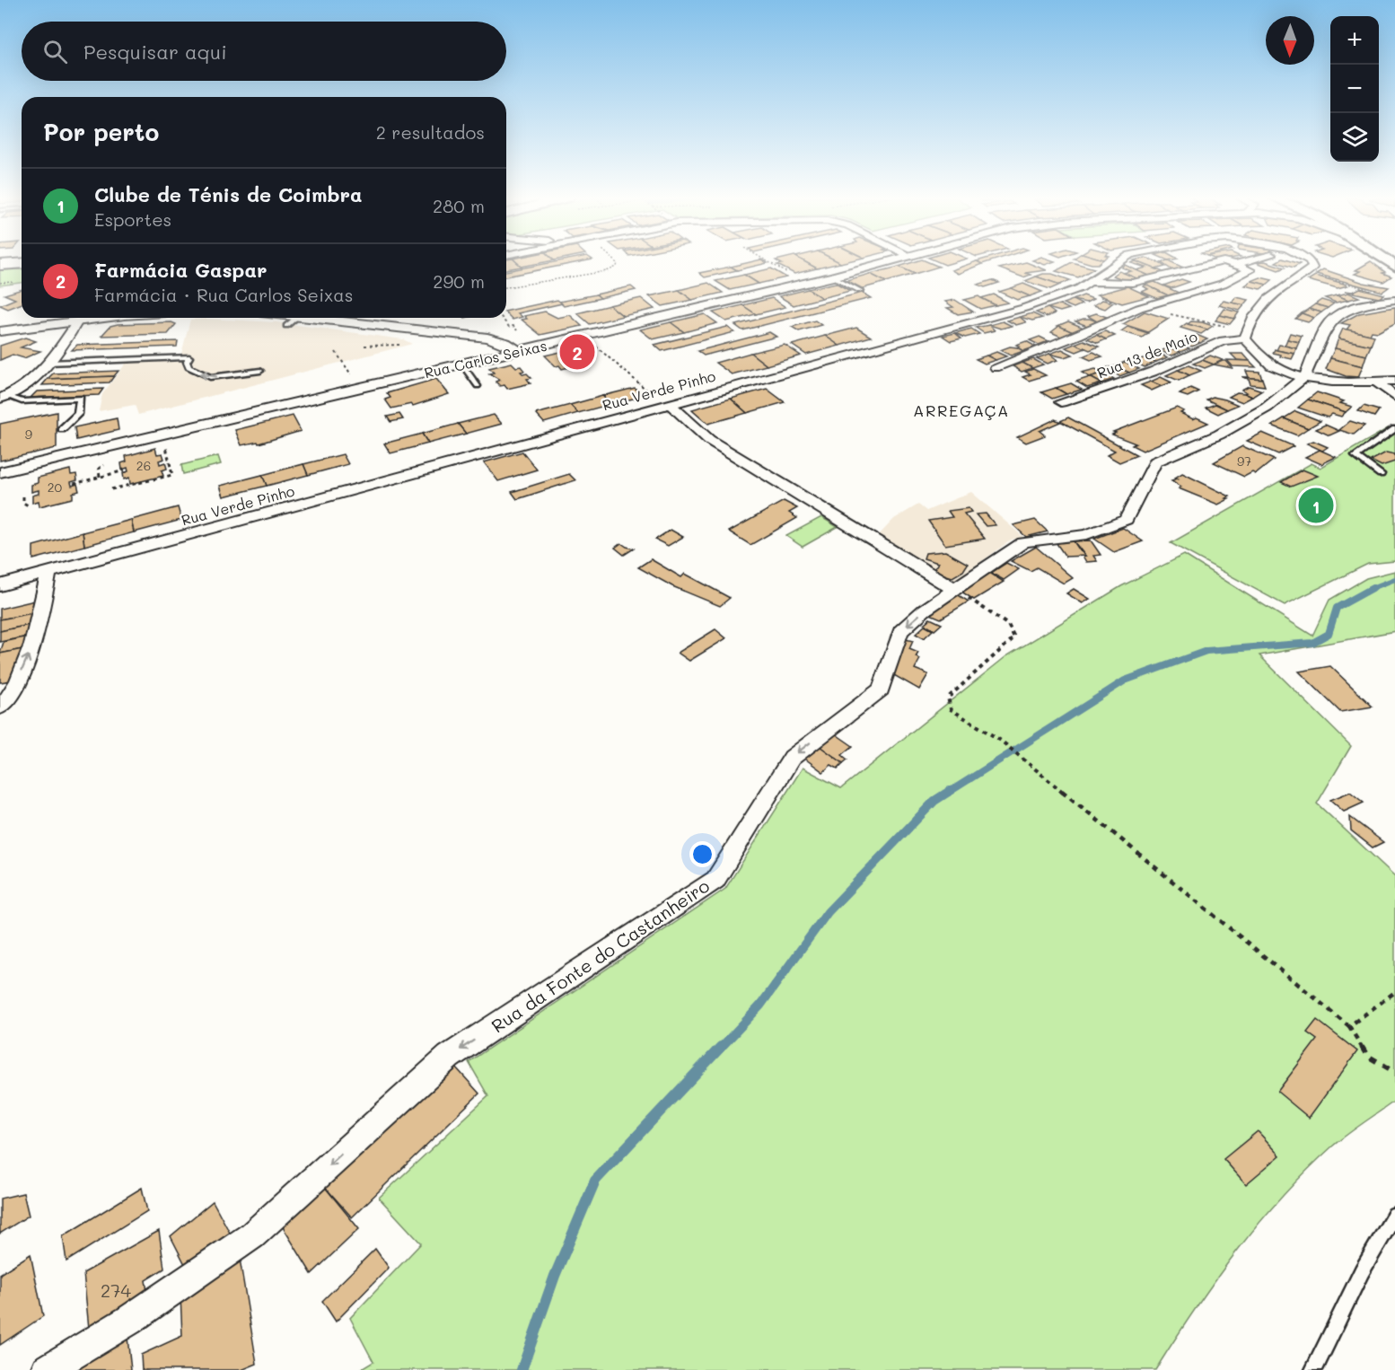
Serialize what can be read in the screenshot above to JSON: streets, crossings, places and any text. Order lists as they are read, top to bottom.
{
  "streets": {
    "street": [
      "Rua 13 de Maio",
      "Rua Carlos Seixas",
      "Rua Verde Pinho",
      "Rua da Fonte do Castanheiro"
    ]
  },
  "one_way": ["Rua da Fonte do Castanheiro"],
  "districts": ["ARREGAÇA"],
  "house_numbers": [
    "9",
    "97",
    "26",
    "20",
    "274"
  ],
  "north": "bottom",
  "page": {
    "map_buttons": ["+", "−"],
    "search": "Pesquisar aqui",
    "heading": ["Por perto", "2 resultados"],
    "list": [
      {
        "mark": "1",
        "name": "Clube de Ténis de Coimbra",
        "note": "Esportes",
        "value": "280 m"
      },
      {
        "mark": "2",
        "name": "Farmácia Gaspar",
        "note": "Farmácia · Rua Carlos Seixas",
        "value": "290 m"
      }
    ],
    "pins": ["2", "1"]
  }
}
